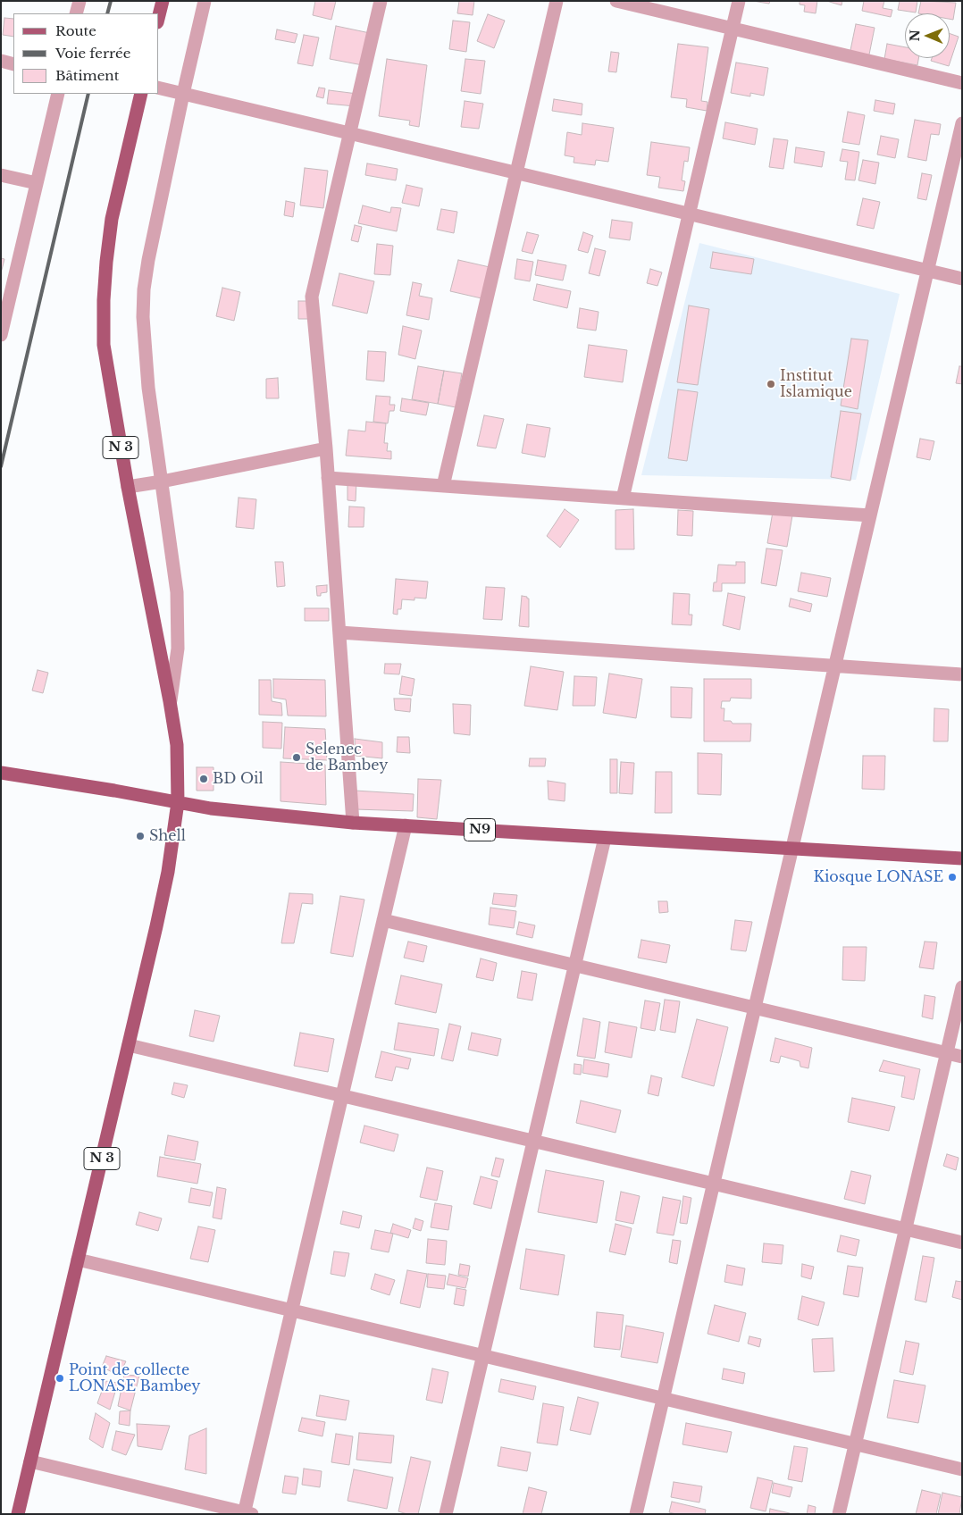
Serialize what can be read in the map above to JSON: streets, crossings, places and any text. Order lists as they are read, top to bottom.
{
  "streets": {
    "main road": ["N 3", "N9"]
  },
  "crossings": [
    ["N 3", "N9"]
  ],
  "places": [
    "Institut Islamique",
    "Selenec de Bambey",
    "BD Oil",
    "Shell",
    "Kiosque LONASE",
    "Point de collecte LONASE Bambey"
  ],
  "legend": ["Route", "Voie ferrée", "Bâtiment"],
  "north": "left"
}
